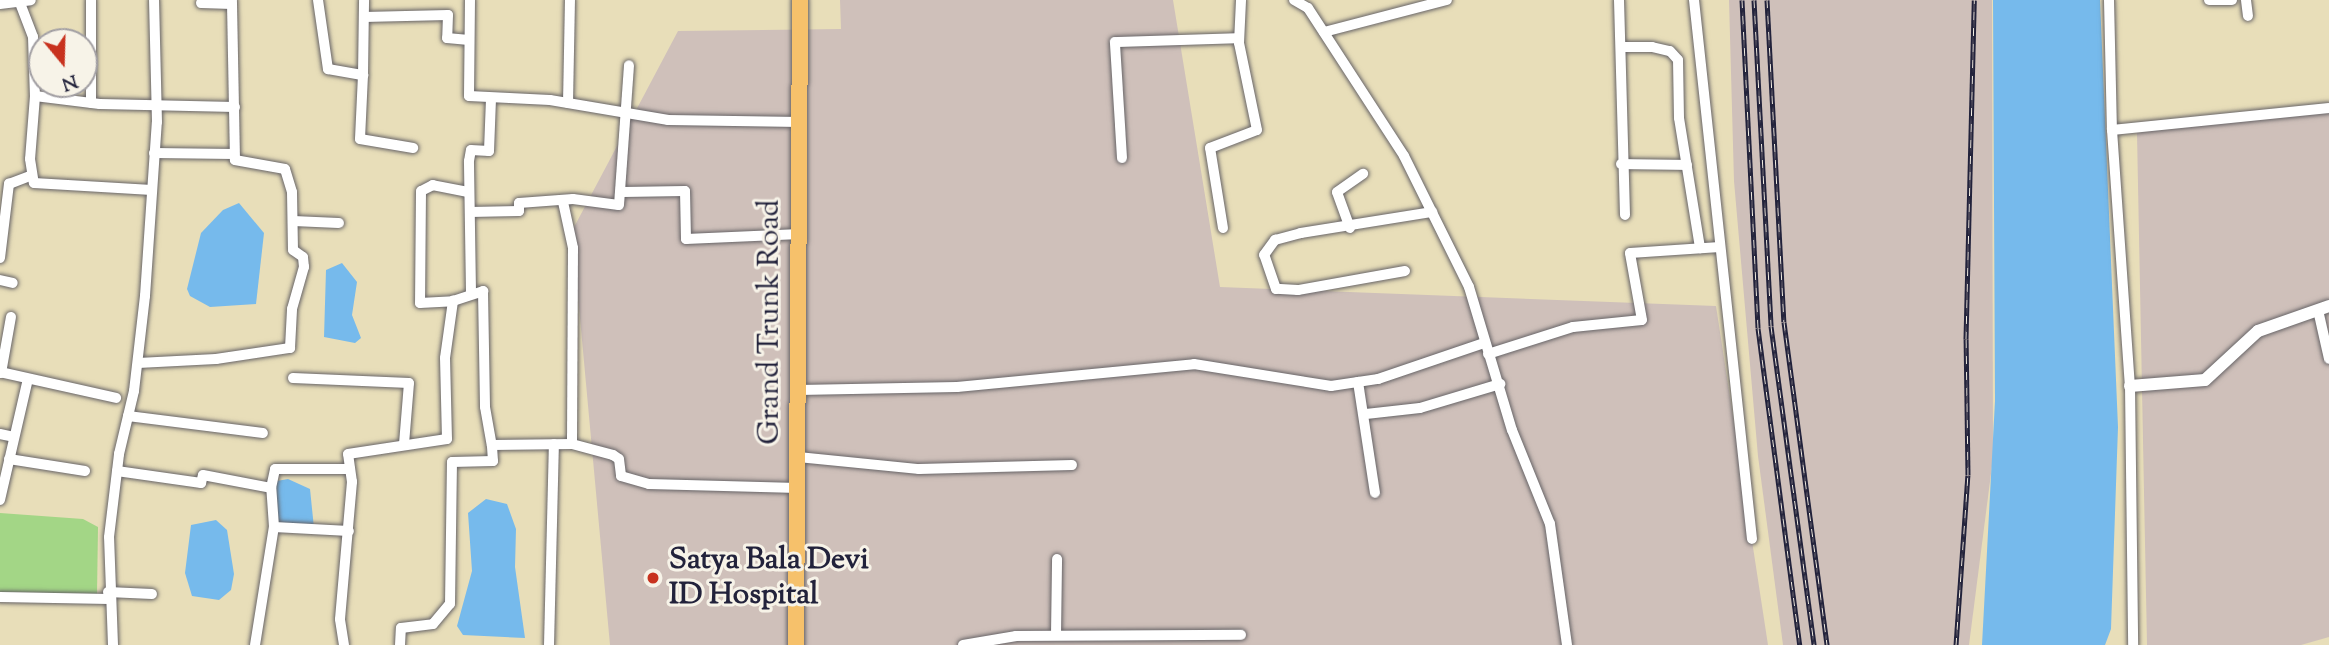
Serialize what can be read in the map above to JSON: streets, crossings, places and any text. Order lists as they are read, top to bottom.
{
  "streets": {
    "main road": ["Grand Trunk Road"]
  },
  "places": ["Satya Bala Devi ID Hospital"],
  "north": "bottom"
}
